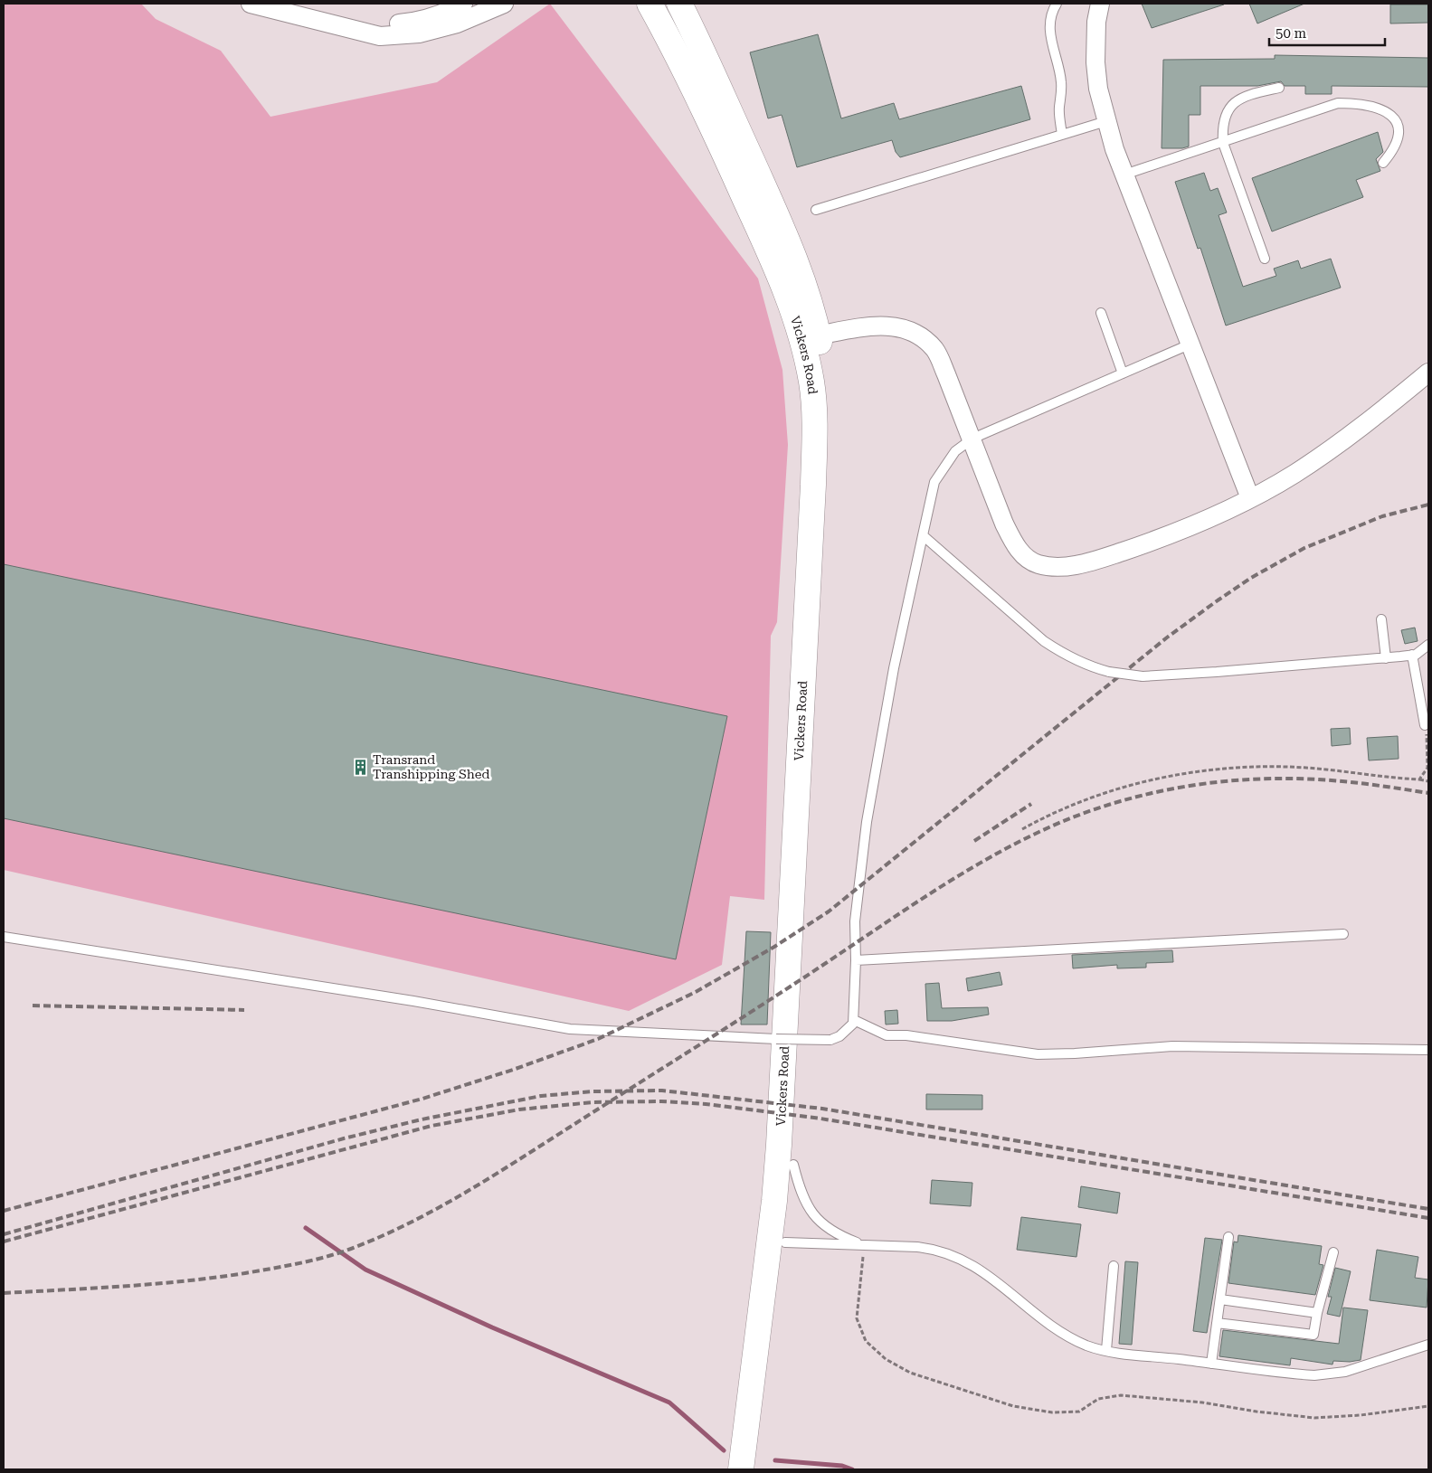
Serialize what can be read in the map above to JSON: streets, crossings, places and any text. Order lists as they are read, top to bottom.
{
  "streets": {
    "main road": ["Vickers Road"]
  },
  "places": {
    "building": ["Transrand Transhipping Shed"]
  },
  "scale_bar": "50 m"
}
